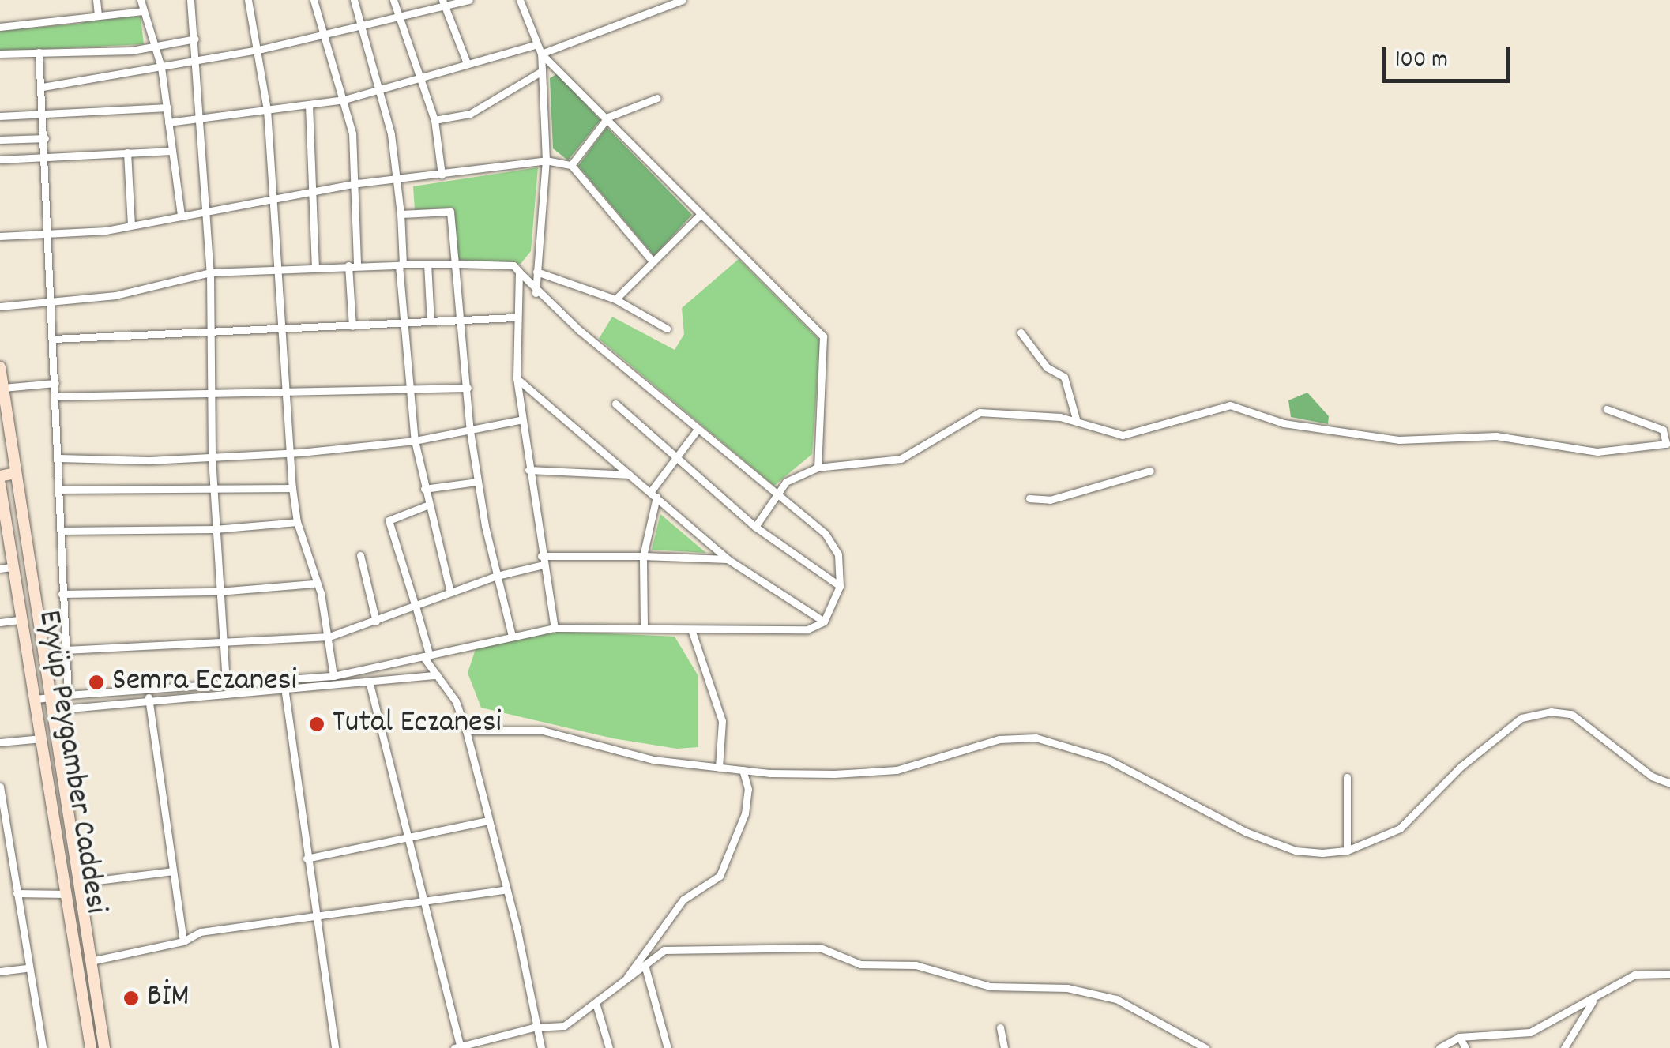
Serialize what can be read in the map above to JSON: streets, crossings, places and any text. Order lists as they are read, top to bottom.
{
  "streets": {
    "main road": ["Eyyüp Peygamber Caddesi"]
  },
  "places": ["Semra Eczanesi", "Tutal Eczanesi", "BİM"],
  "scale_bar": "100 m"
}
